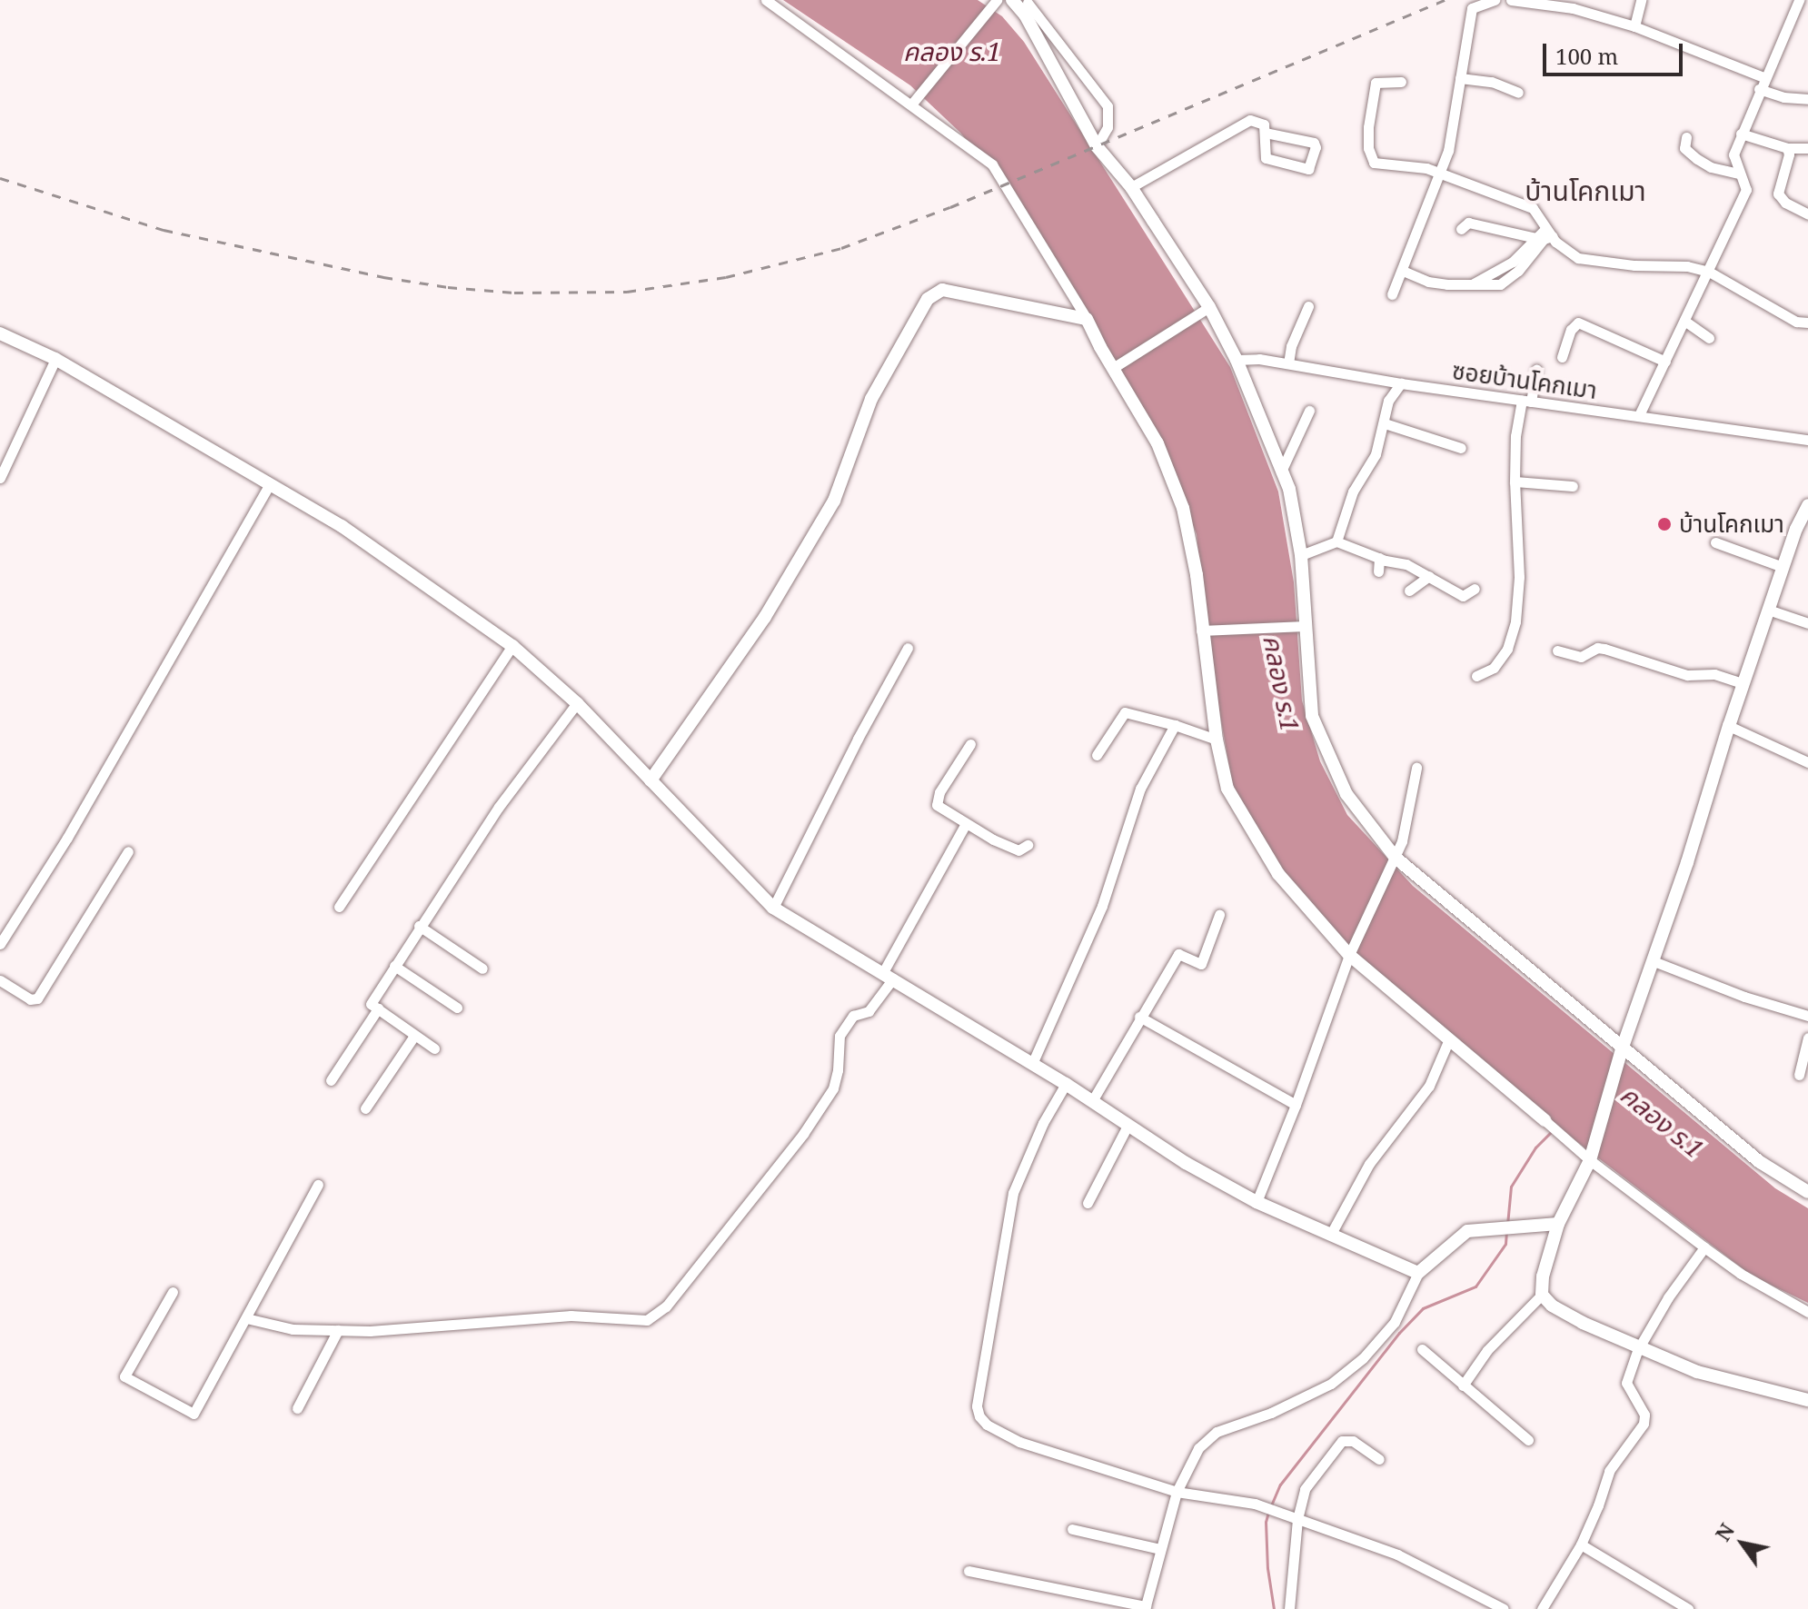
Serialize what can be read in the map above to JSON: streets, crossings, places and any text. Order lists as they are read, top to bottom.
{
  "streets": {
    "street": ["ซอยบ้านโคกเมา"]
  },
  "districts": ["บ้านโคกเมา"],
  "water": ["คลอง ร.1"],
  "places": ["บ้านโคกเมา"],
  "scale_bar": "100 m",
  "north": "top left"
}
